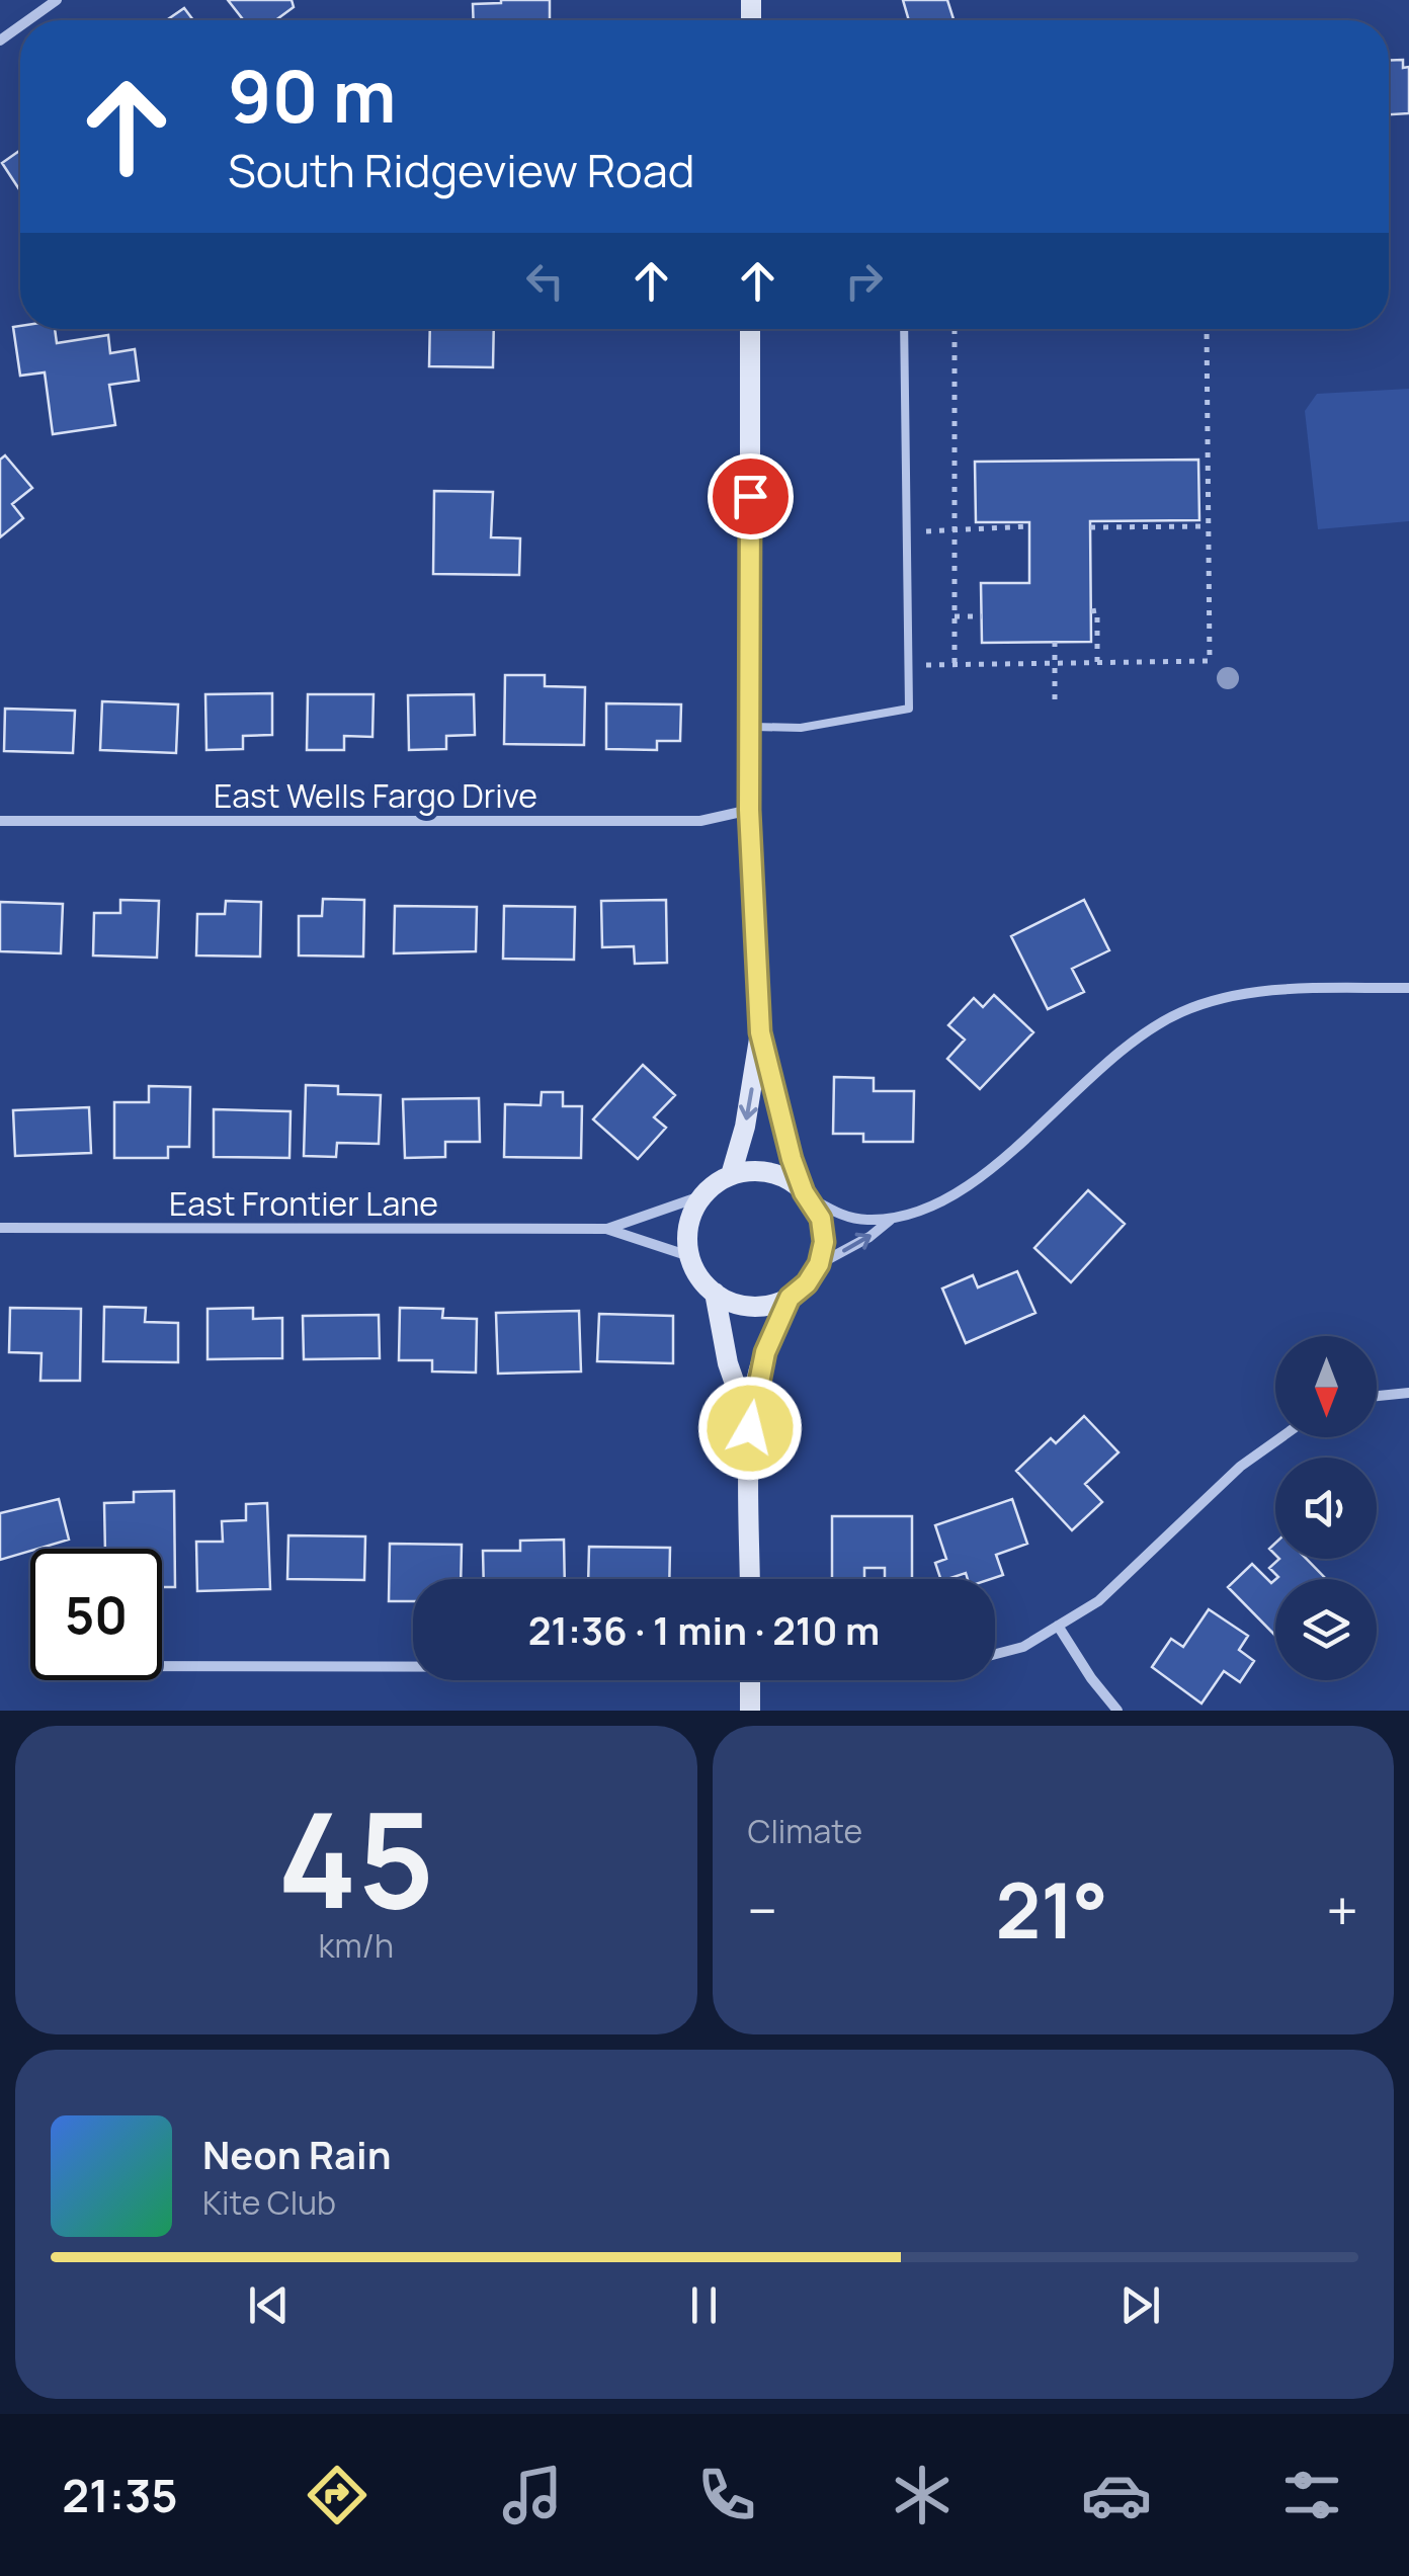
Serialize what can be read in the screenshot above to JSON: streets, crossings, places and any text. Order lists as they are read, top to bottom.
{
  "streets": {
    "street": ["East Wells Fargo Drive", "East Frontier Lane"]
  },
  "north": "bottom",
  "page": {
    "turn": ["90 m", "South Ridgeview Road"],
    "limit": "50",
    "trip": "21:36 · 1 min · 210 m",
    "tile": [
      ["45", "km/h"],
      "Climate"
    ],
    "heat": ["−", "21°", "+"],
    "song": ["Neon Rain", "Kite Club"],
    "tabs": "21:35"
  }
}
